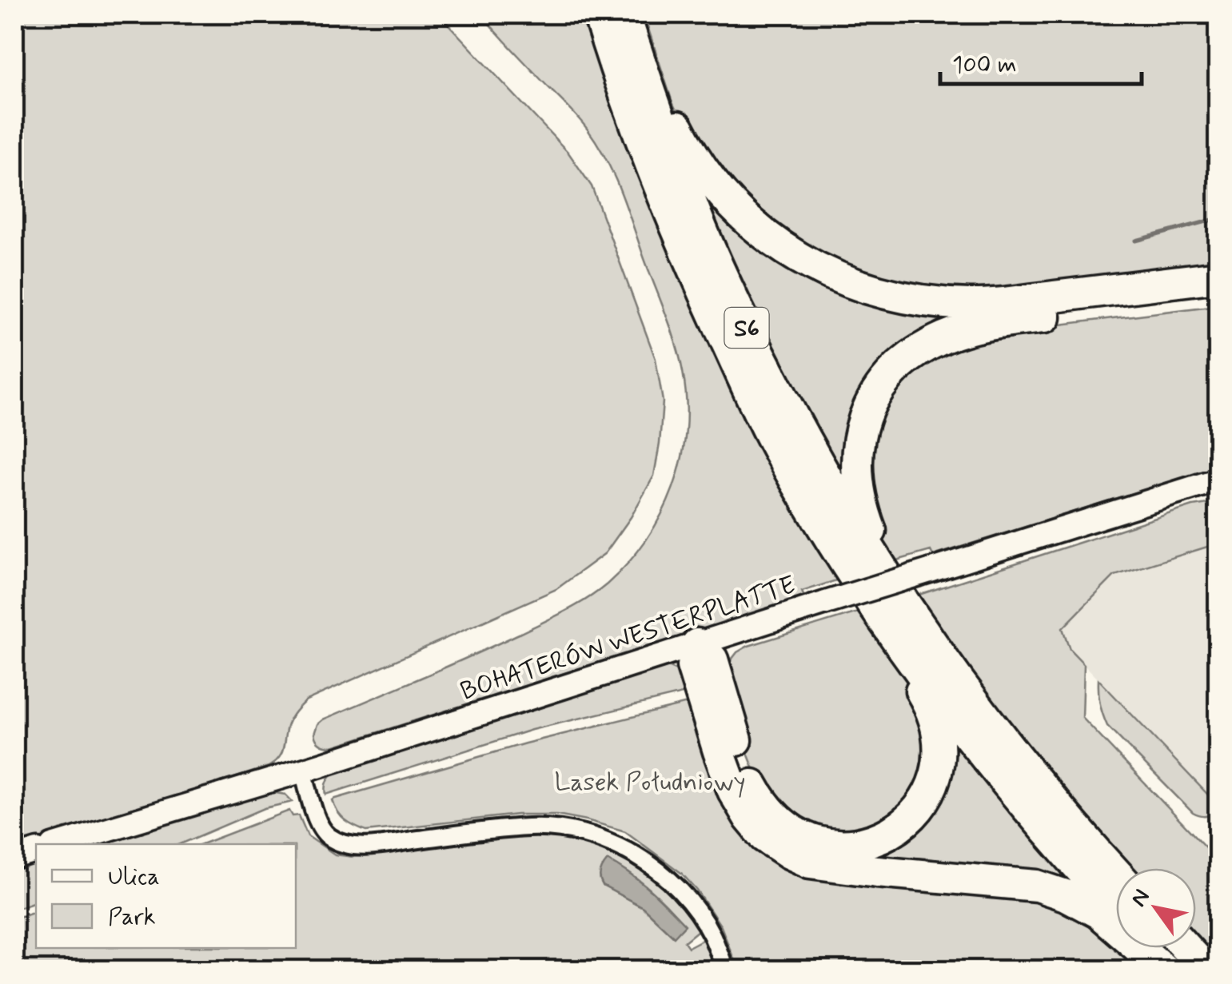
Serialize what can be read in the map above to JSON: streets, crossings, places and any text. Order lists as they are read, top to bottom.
{
  "streets": {
    "highway": ["S6"],
    "main road": ["BOHATERÓW WESTERPLATTE"]
  },
  "parks": ["Lasek Południowy"],
  "legend": ["Ulica", "Park"],
  "scale_bar": "100 m",
  "north": "top left"
}
